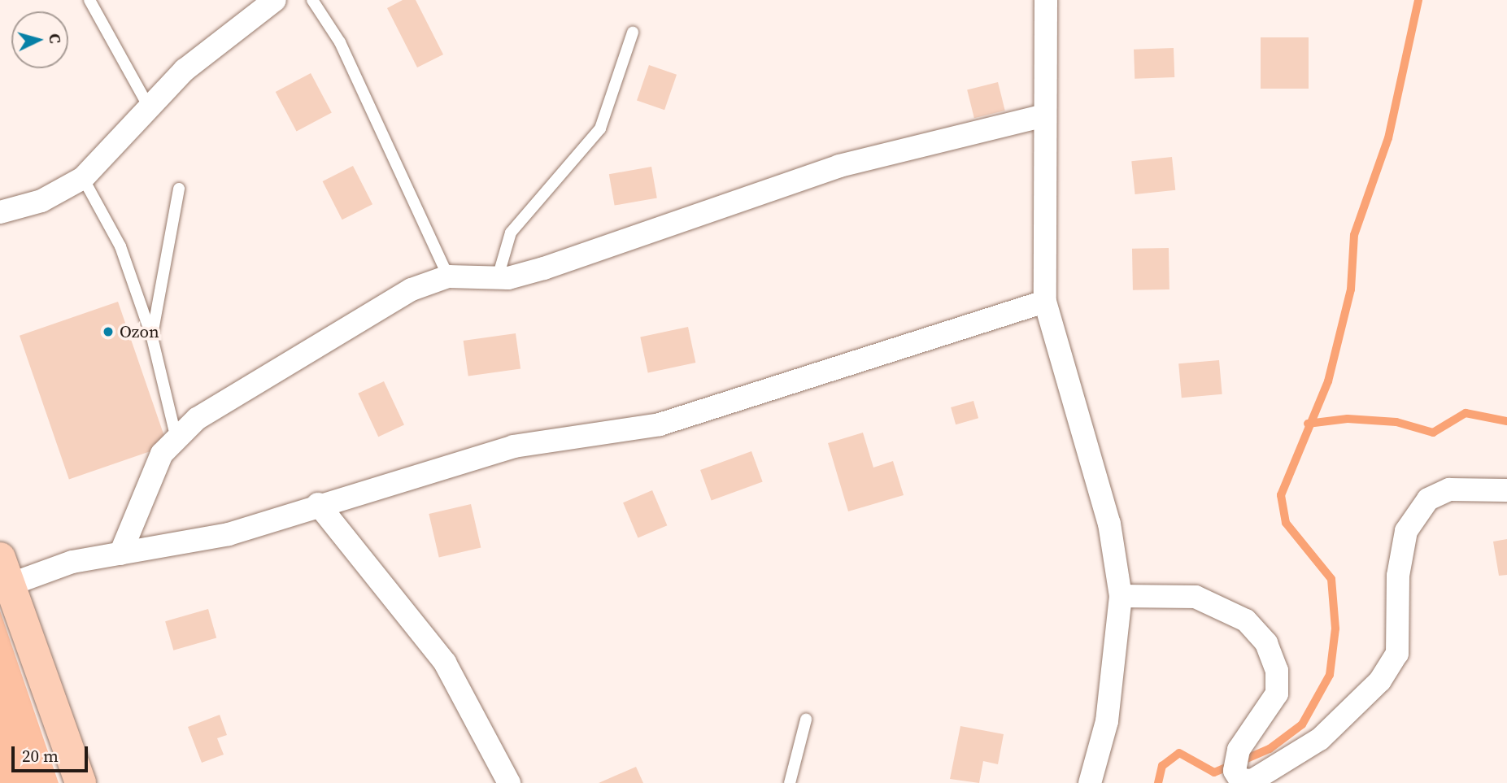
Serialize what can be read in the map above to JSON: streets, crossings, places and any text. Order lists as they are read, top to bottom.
{
  "places": ["Ozon"],
  "scale_bar": "20 m",
  "north": "right"
}
